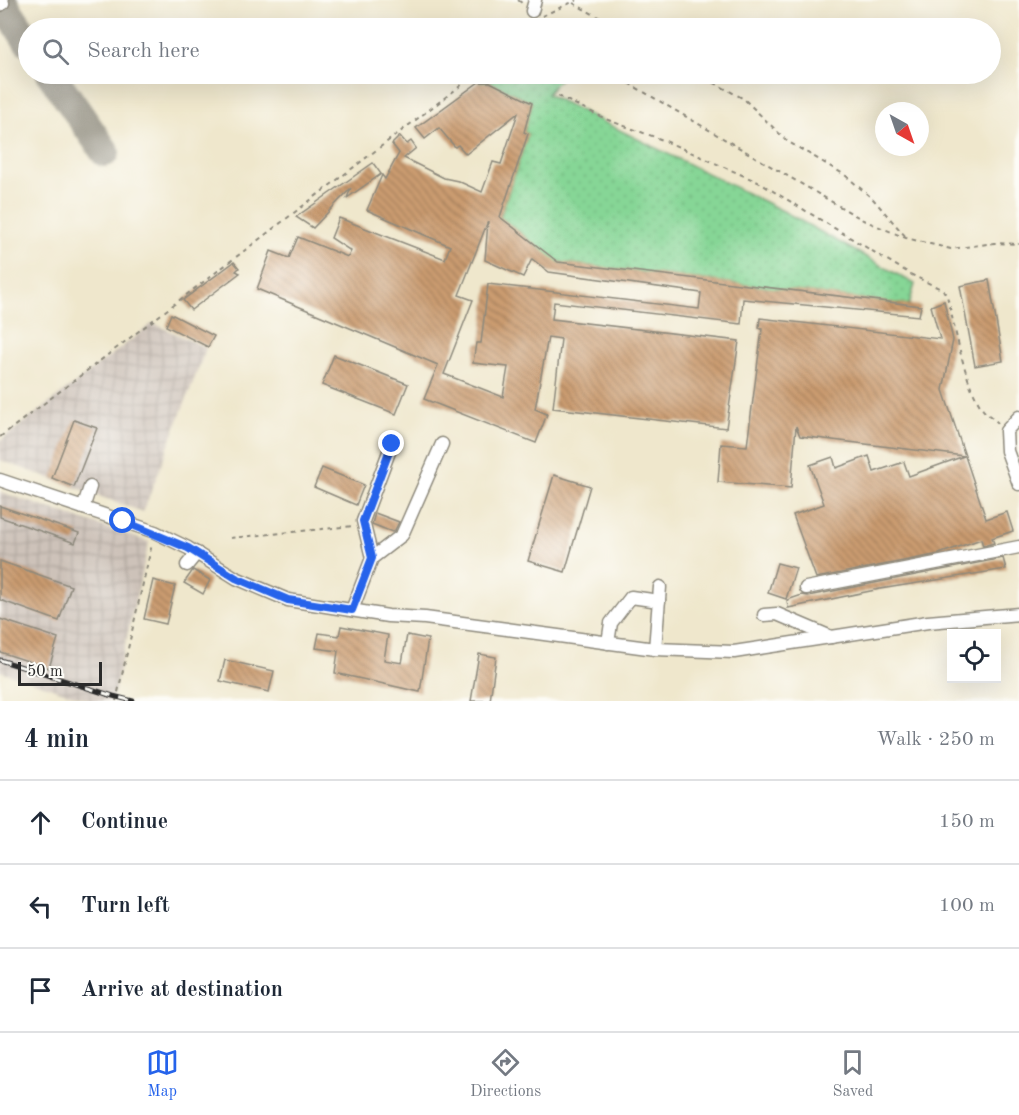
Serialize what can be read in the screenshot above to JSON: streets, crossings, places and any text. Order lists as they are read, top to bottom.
{
  "scale_bar": "50 m",
  "north": "bottom right",
  "page": {
    "search": "Search here",
    "scale": "50 m",
    "heading": ["4 min", "Walk · 250 m"],
    "list": [
      ["Continue", "150 m"],
      ["Turn left", "100 m"],
      "Arrive at destination"
    ],
    "nav": ["Map", "Directions", "Saved"]
  }
}
